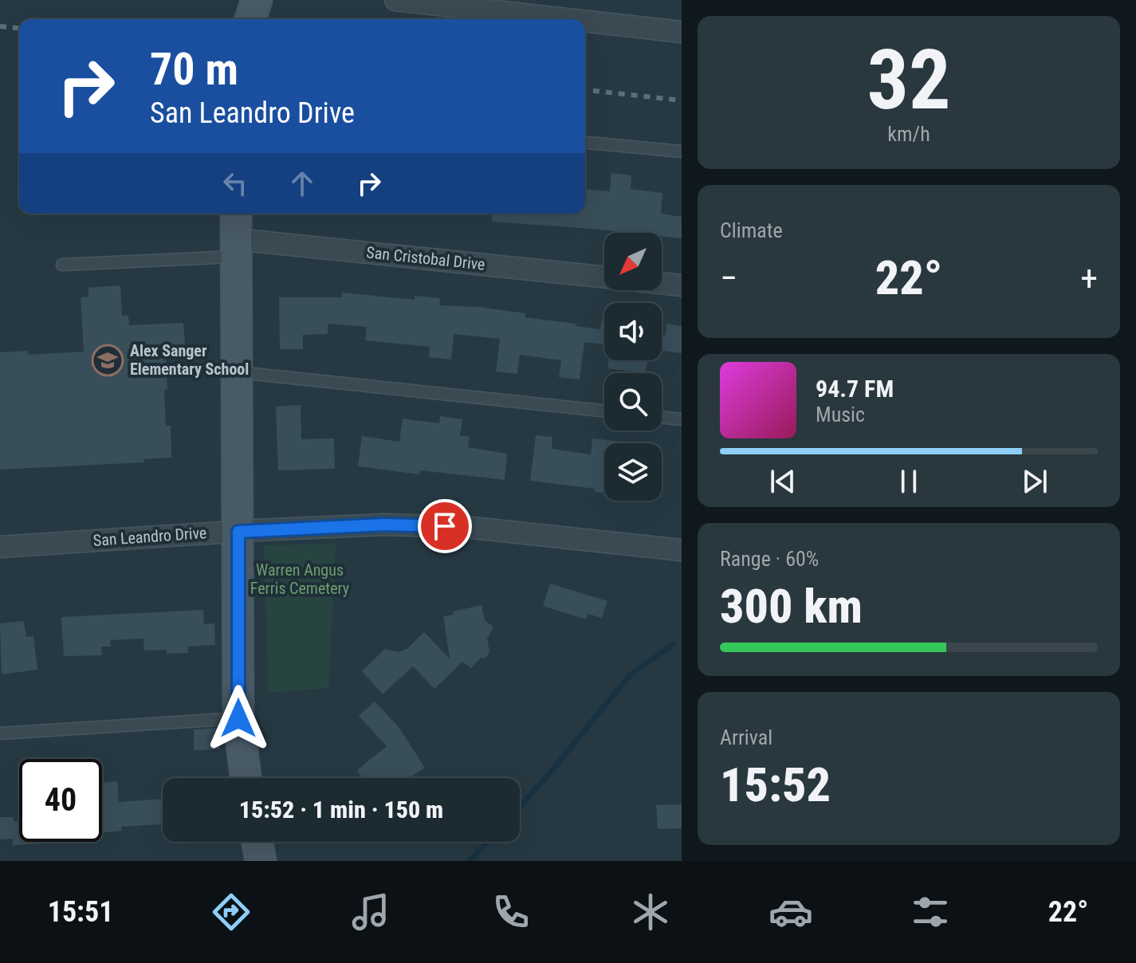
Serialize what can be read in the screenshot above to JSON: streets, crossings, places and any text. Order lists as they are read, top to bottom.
{
  "streets": {
    "street": ["San Cristobal Drive", "San Leandro Drive"]
  },
  "parks": ["Warren Angus Ferris Cemetery"],
  "places": {
    "school or university": ["Alex Sanger Elementary School"]
  },
  "north": "bottom left",
  "page": {
    "tile": [
      ["32", "km/h"],
      "Climate",
      ["Range · 60%", "300 km"],
      ["Arrival", "15:52"]
    ],
    "turn": ["70 m", "San Leandro Drive"],
    "heat": ["−", "22°", "+"],
    "song": ["94.7 FM", "Music"],
    "limit": "40",
    "trip": "15:52 · 1 min · 150 m",
    "tabs": ["15:51", "22°"]
  }
}
